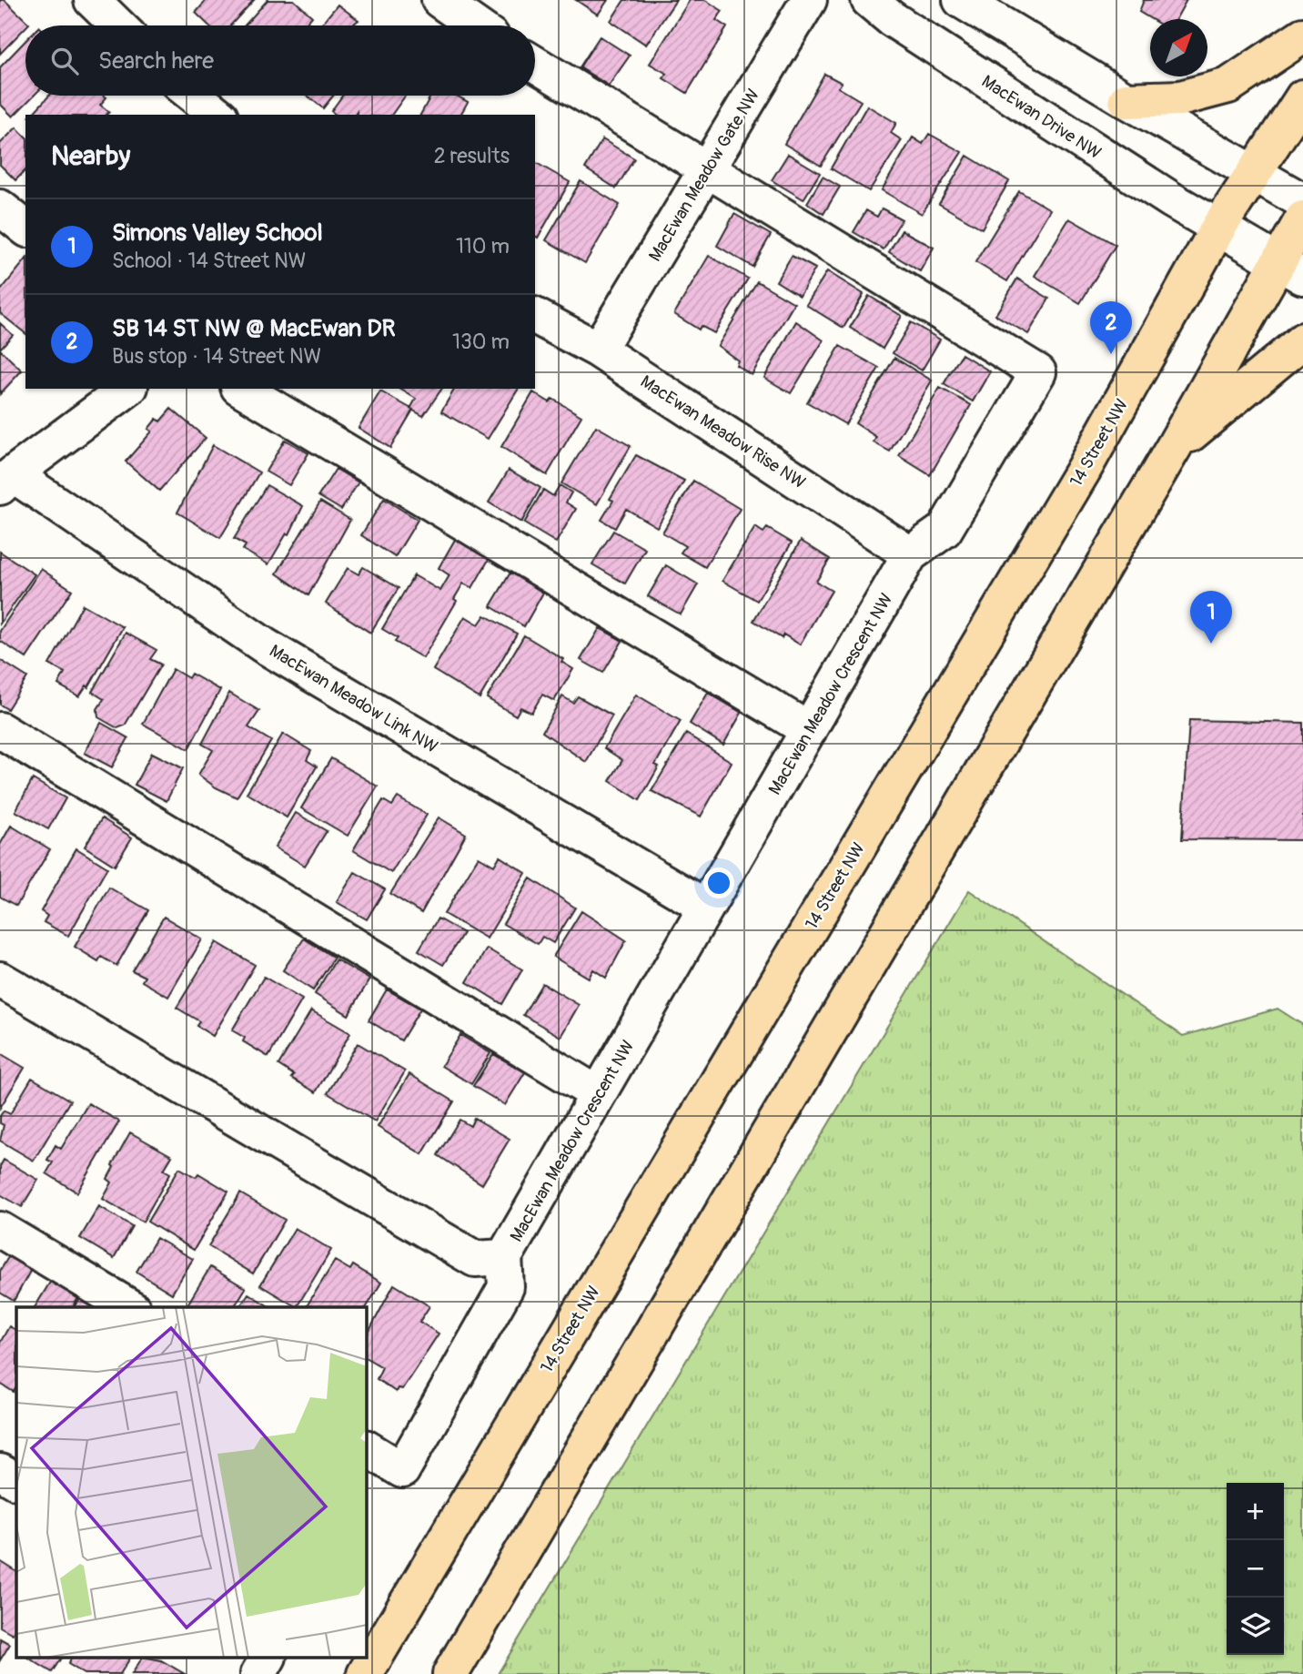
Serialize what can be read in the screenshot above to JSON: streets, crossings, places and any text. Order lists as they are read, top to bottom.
{
  "streets": {
    "main road": ["14 Street NW"],
    "street": [
      "MacEwan Drive NW",
      "MacEwan Meadow Gate NW",
      "MacEwan Meadow Rise NW",
      "MacEwan Meadow Crescent NW",
      "MacEwan Meadow Link NW"
    ]
  },
  "crossings": [
    ["MacEwan Drive NW", "14 Street NW"],
    ["MacEwan Meadow Gate NW", "MacEwan Meadow Rise NW"],
    ["MacEwan Meadow Rise NW", "MacEwan Meadow Crescent NW"],
    ["MacEwan Meadow Crescent NW", "MacEwan Meadow Link NW"]
  ],
  "north": "top right",
  "page": {
    "search": "Search here",
    "heading": ["Nearby", "2 results"],
    "list": [
      {
        "mark": "1",
        "name": "Simons Valley School",
        "note": "School · 14 Street NW",
        "value": "110 m"
      },
      {
        "mark": "2",
        "name": "SB 14 ST NW @ MacEwan DR",
        "note": "Bus stop · 14 Street NW",
        "value": "130 m"
      }
    ],
    "pins": ["2", "1"],
    "map_buttons": ["+", "−"]
  }
}
